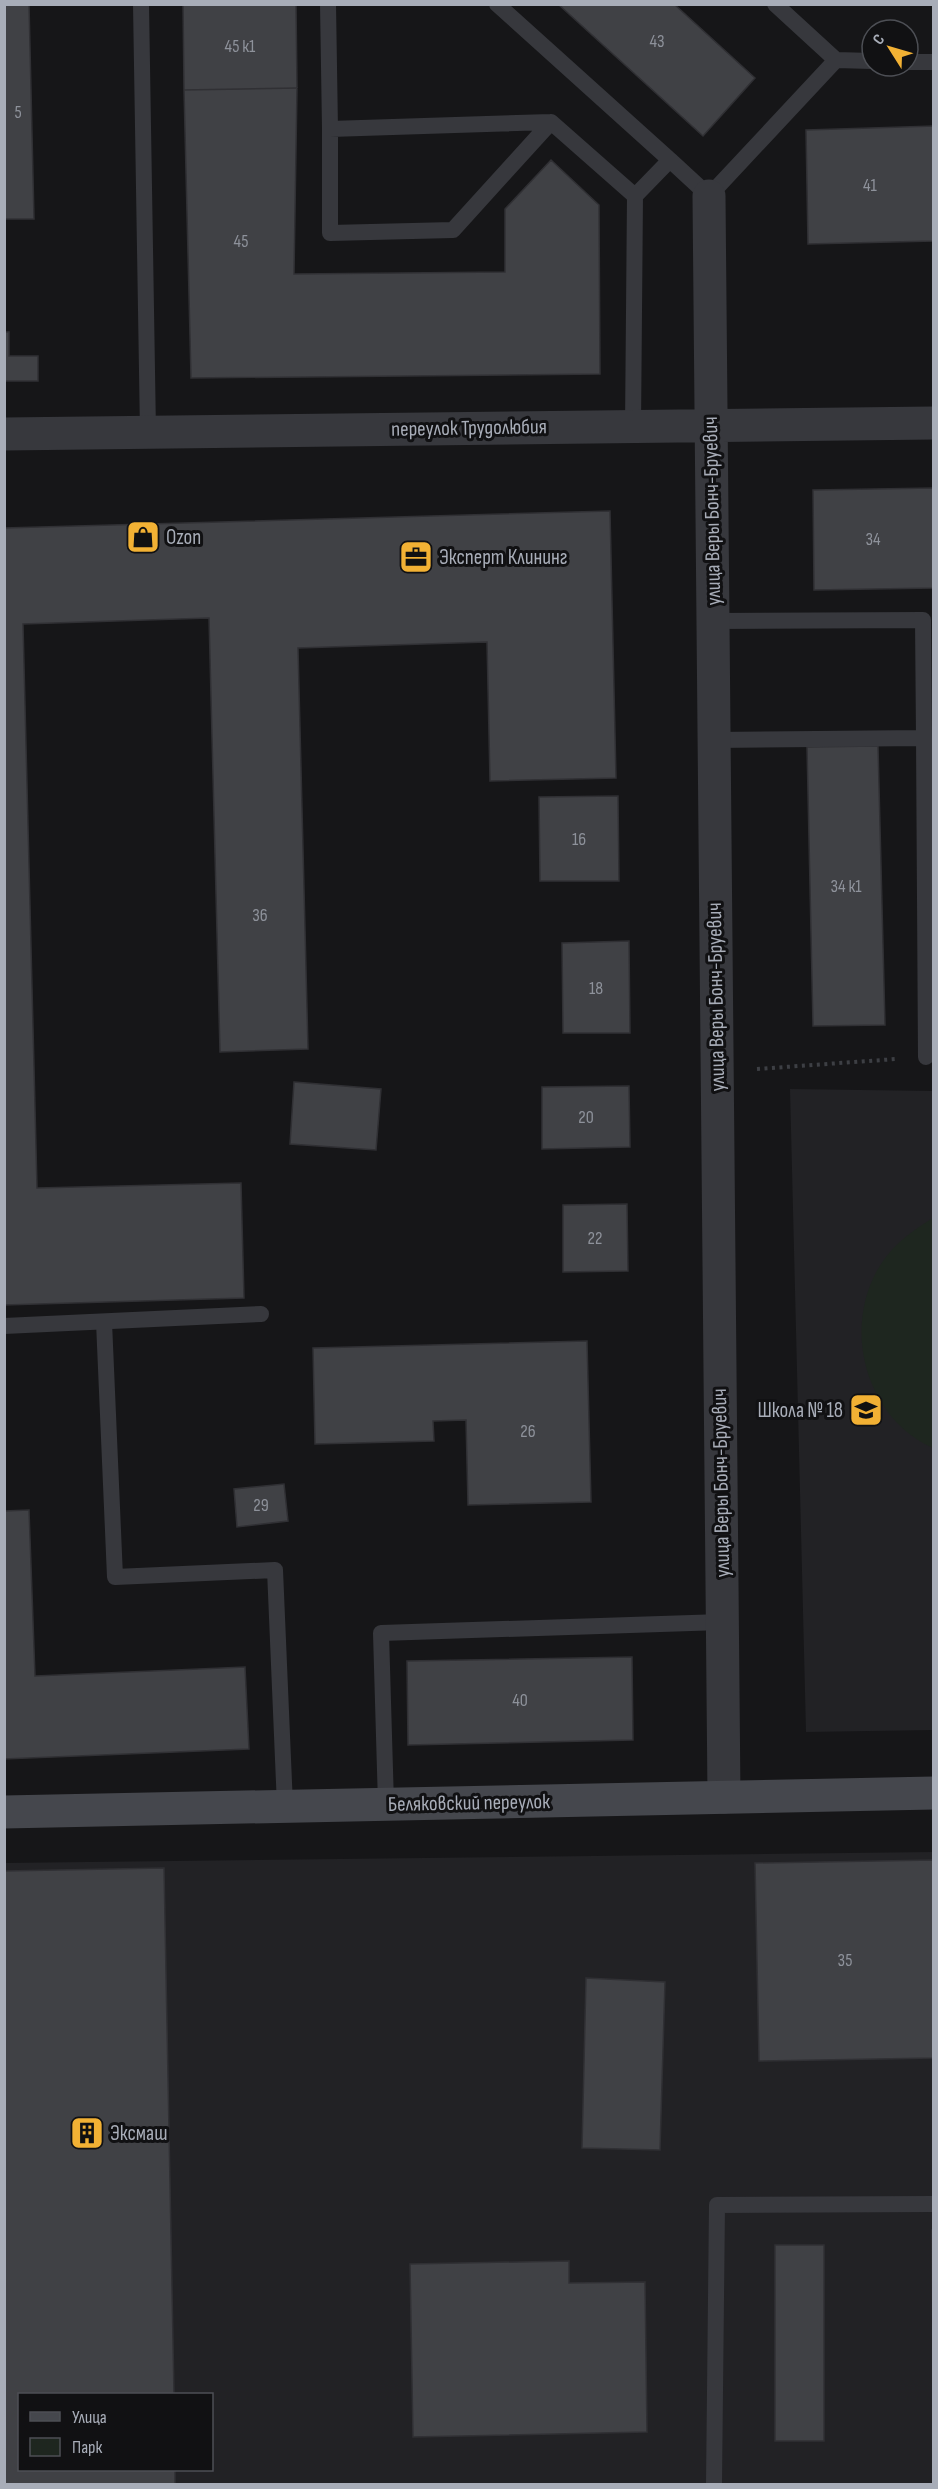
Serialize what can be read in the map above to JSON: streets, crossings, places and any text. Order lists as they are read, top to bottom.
{
  "streets": {
    "street": ["переулок Трудолюбия", "улица Веры Бонч-Бруевич", "Беляковский переулок"]
  },
  "crossings": [
    ["переулок Трудолюбия", "улица Веры Бонч-Бруевич"],
    ["улица Веры Бонч-Бруевич", "Беляковский переулок"]
  ],
  "places": {
    "shop": ["Ozon"],
    "office": ["Эксперт Клининг"],
    "school or university": ["Школа № 18"],
    "building": ["Эксмаш"]
  },
  "house_numbers": [
    "43",
    "45 к1",
    "5",
    "41",
    "45",
    "34",
    "16",
    "34 к1",
    "36",
    "18",
    "20",
    "22",
    "26",
    "29",
    "40",
    "35"
  ],
  "legend": ["Улица", "Парк"],
  "north": "top left"
}
